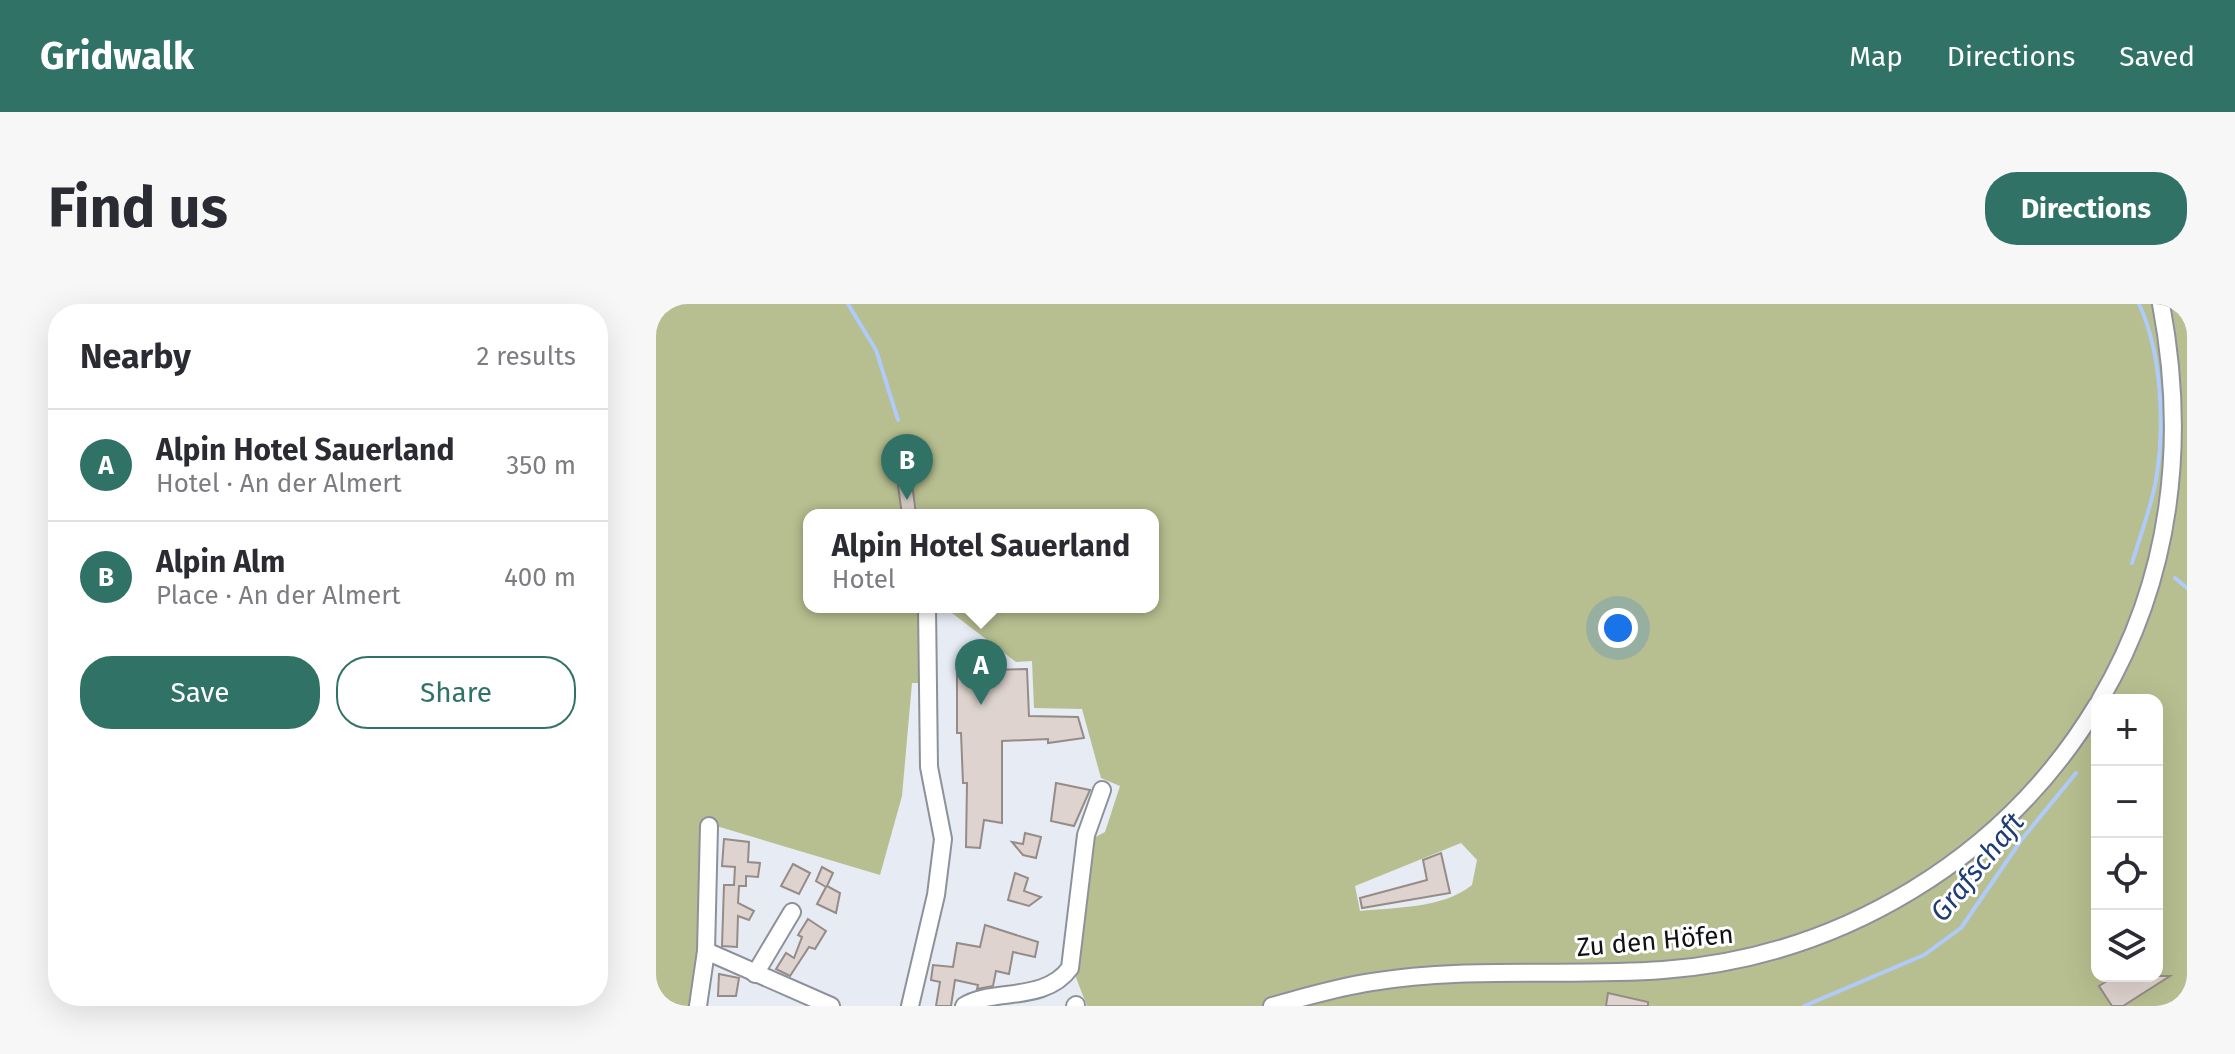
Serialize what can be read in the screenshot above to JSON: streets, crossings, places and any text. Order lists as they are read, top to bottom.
{
  "streets": {
    "street": ["Zu den Höfen"]
  },
  "water": ["Grafschaft"],
  "page": {
    "header": "Gridwalk",
    "nav": ["Map", "Directions", "Saved"],
    "buttons": [
      "Directions",
      ["Save", "Share"]
    ],
    "title": "Find us",
    "heading": ["Nearby", "2 results"],
    "list": [
      {
        "mark": "A",
        "name": "Alpin Hotel Sauerland",
        "note": "Hotel · An der Almert",
        "value": "350 m"
      },
      {
        "mark": "B",
        "name": "Alpin Alm",
        "note": "Place · An der Almert",
        "value": "400 m"
      }
    ],
    "pins": ["B", "A"],
    "popup": ["Alpin Hotel Sauerland", "Hotel"],
    "map_buttons": ["+", "−"]
  }
}
